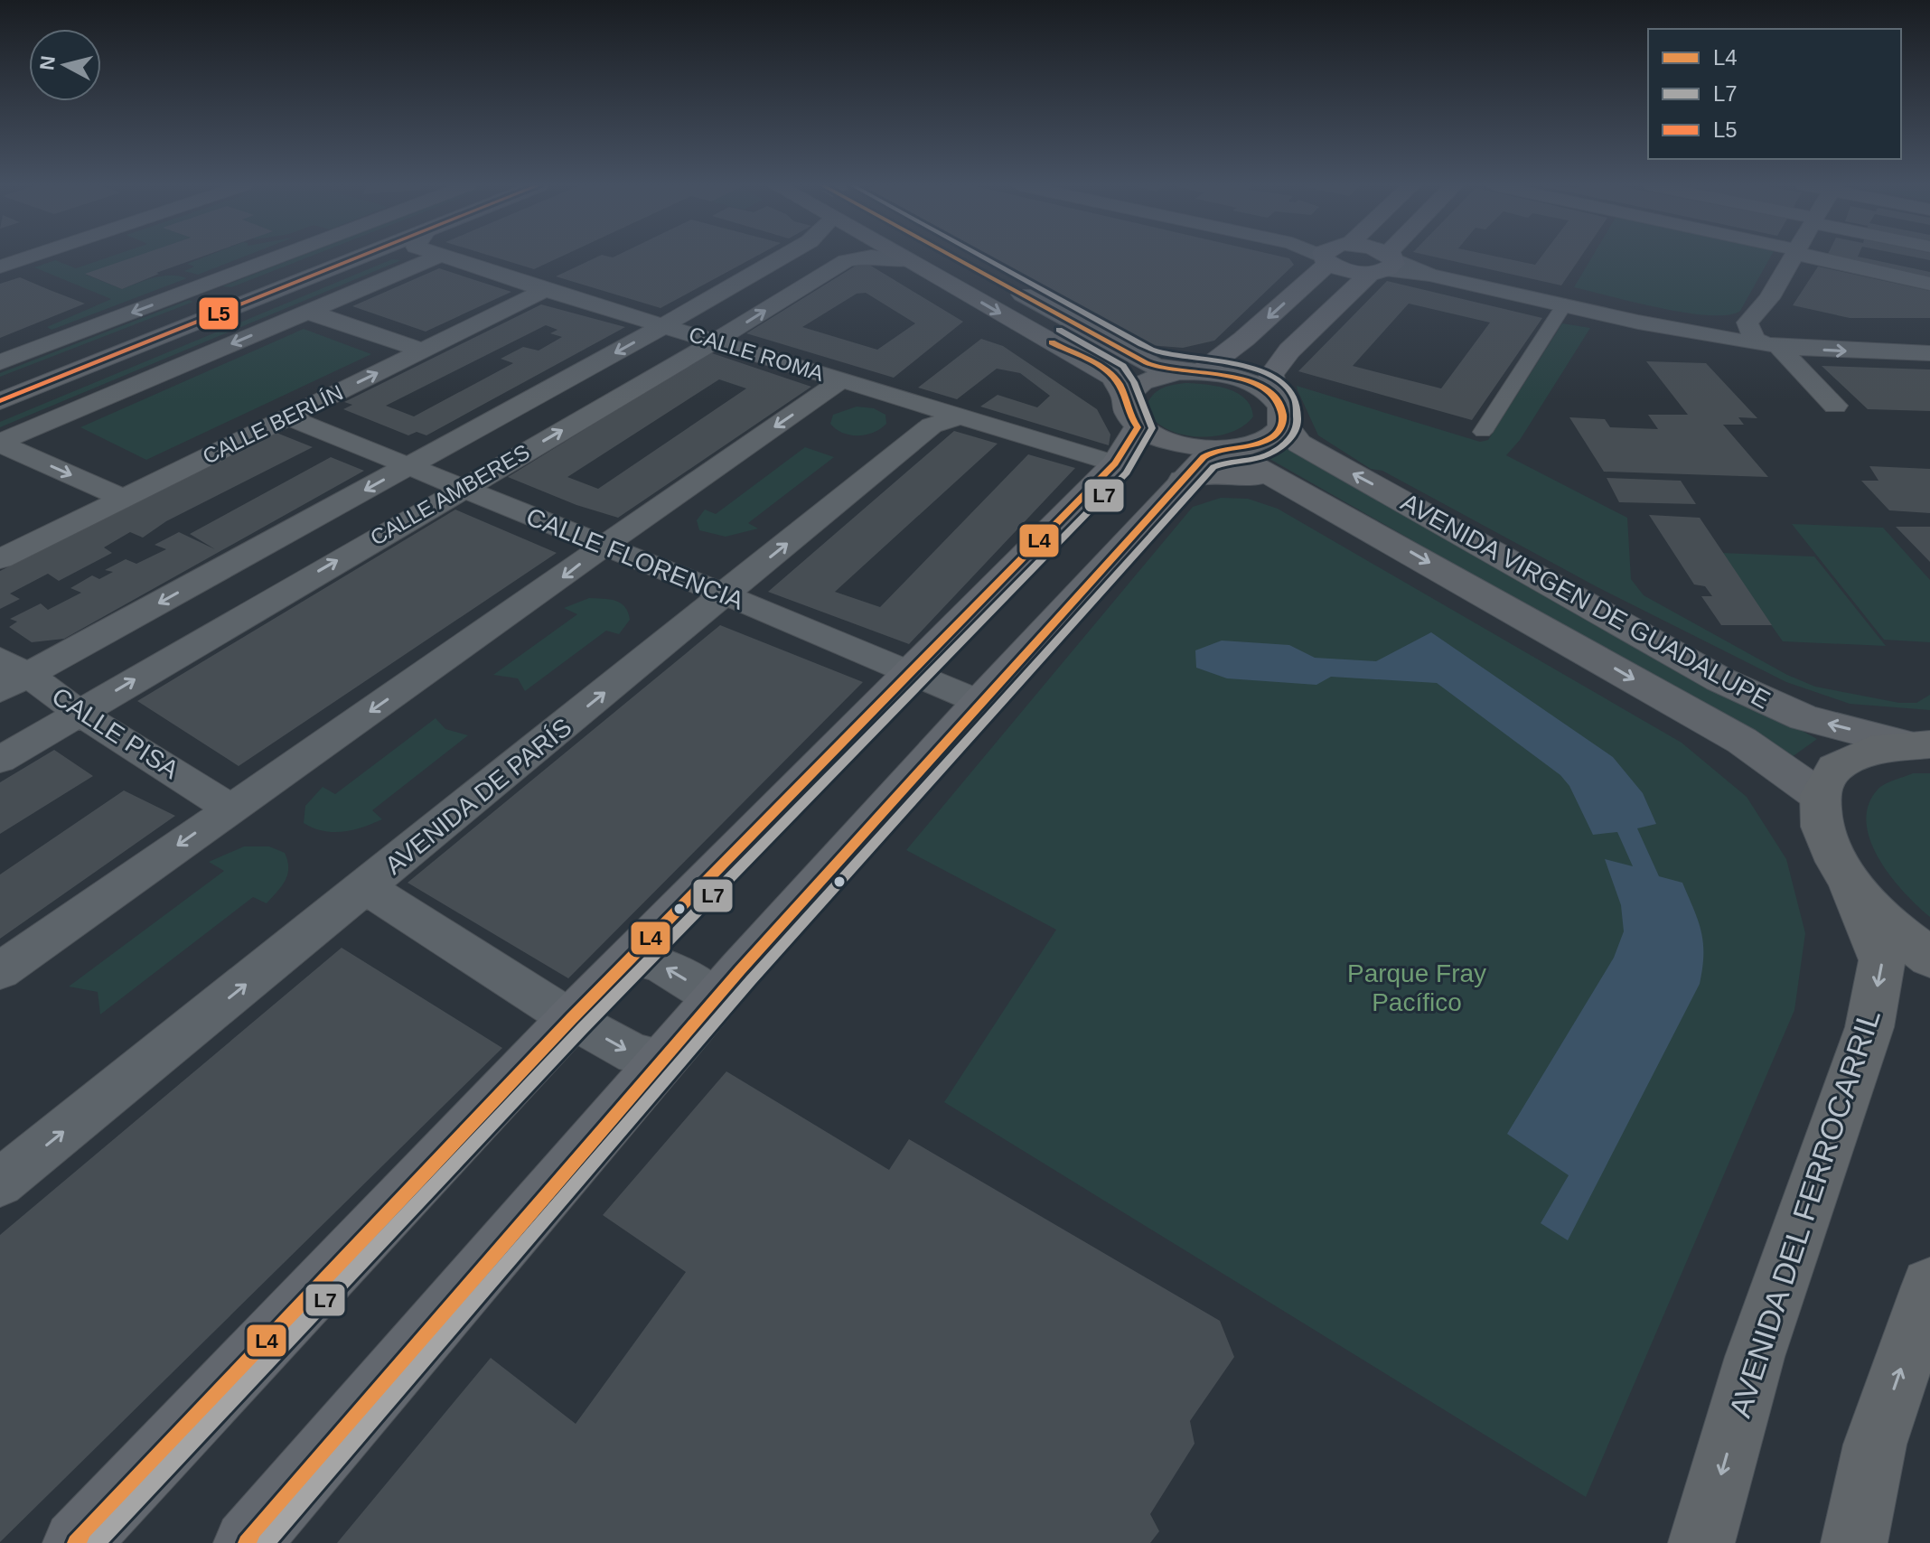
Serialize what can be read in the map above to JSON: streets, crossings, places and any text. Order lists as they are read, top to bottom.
{
  "streets": {
    "highway": ["AVENIDA DEL FERROCARRIL"],
    "main road": ["AVENIDA VIRGEN DE GUADALUPE"],
    "street": [
      "CALLE ROMA",
      "CALLE BERLÍN",
      "CALLE AMBERES",
      "CALLE FLORENCIA",
      "CALLE PISA",
      "AVENIDA DE PARÍS"
    ]
  },
  "crossings": [
    ["CALLE ROMA", "CALLE BERLÍN"],
    ["CALLE ROMA", "CALLE AMBERES"],
    ["CALLE ROMA", "AVENIDA DE PARÍS"],
    ["CALLE BERLÍN", "CALLE FLORENCIA"],
    ["CALLE AMBERES", "CALLE FLORENCIA"],
    ["CALLE AMBERES", "CALLE PISA"],
    ["CALLE FLORENCIA", "AVENIDA DE PARÍS"]
  ],
  "parks": ["Parque Fray Pacífico"],
  "lines": ["transit line L4", "transit line L7", "transit line L5"],
  "legend": ["L4", "L7", "L5"],
  "north": "left"
}
